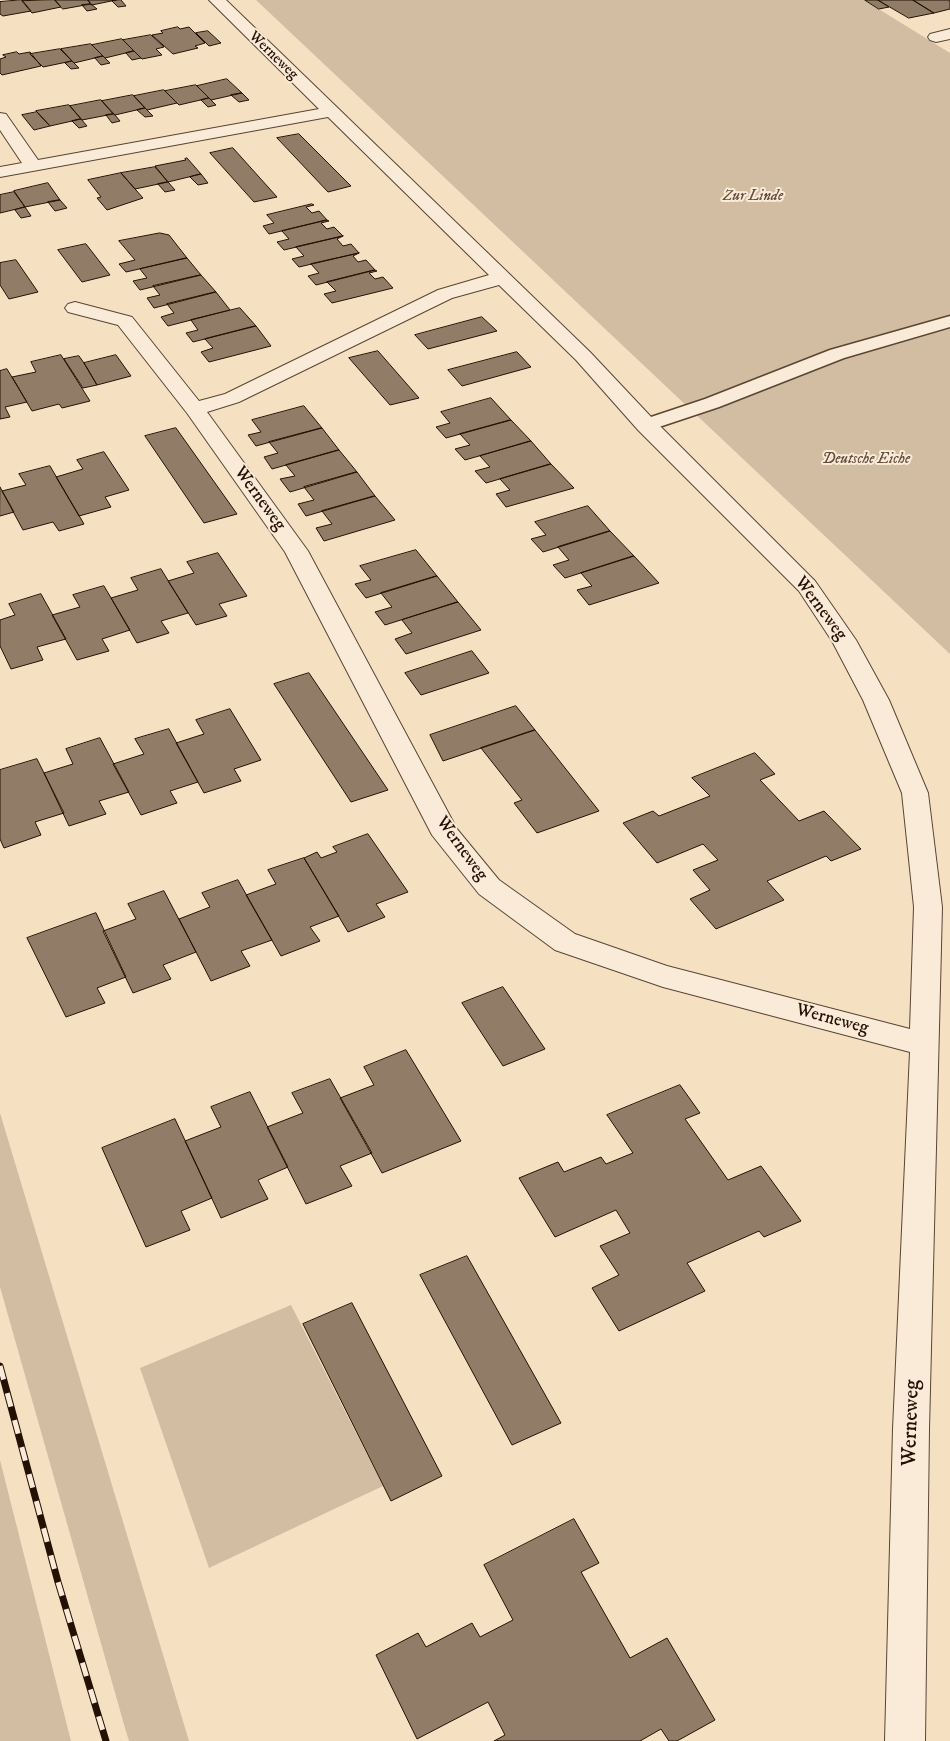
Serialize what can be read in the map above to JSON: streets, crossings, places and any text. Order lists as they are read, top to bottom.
{
  "streets": {
    "street": ["Werneweg"]
  },
  "parks": ["Zur Linde", "Deutsche Eiche"]
}
